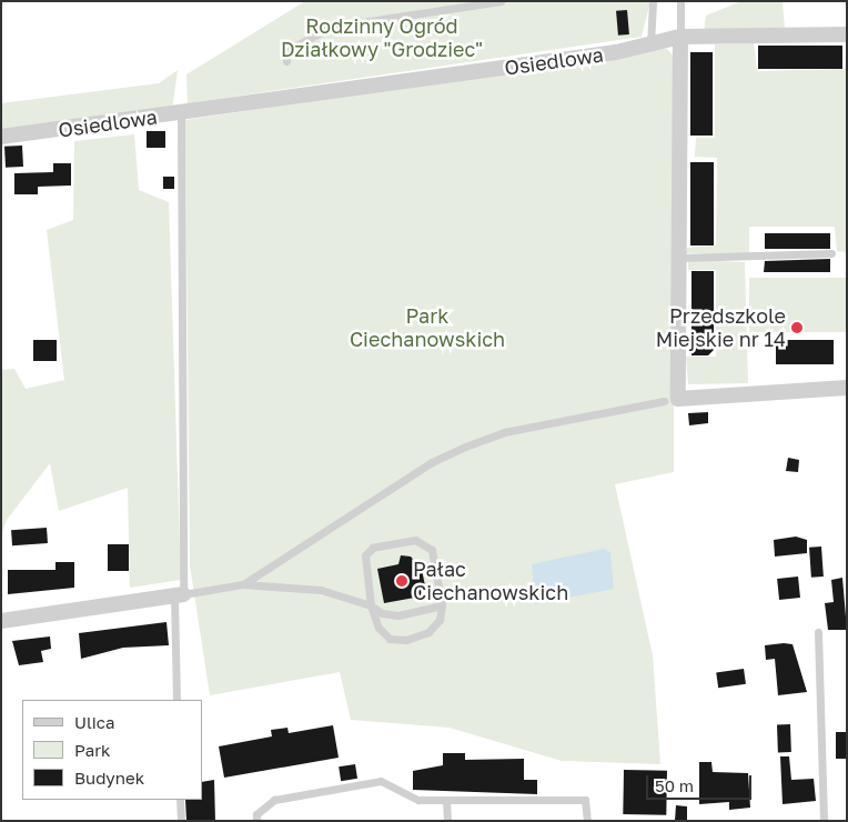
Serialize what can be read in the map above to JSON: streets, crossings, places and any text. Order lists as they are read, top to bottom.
{
  "streets": {
    "street": ["Osiedlowa"]
  },
  "parks": ["Rodzinny Ogród Działkowy \"Grodziec\"", "Park Ciechanowskich"],
  "places": ["Przedszkole Miejskie nr 14", "Pałac Ciechanowskich"],
  "legend": ["Ulica", "Park", "Budynek"],
  "scale_bar": "50 m"
}
